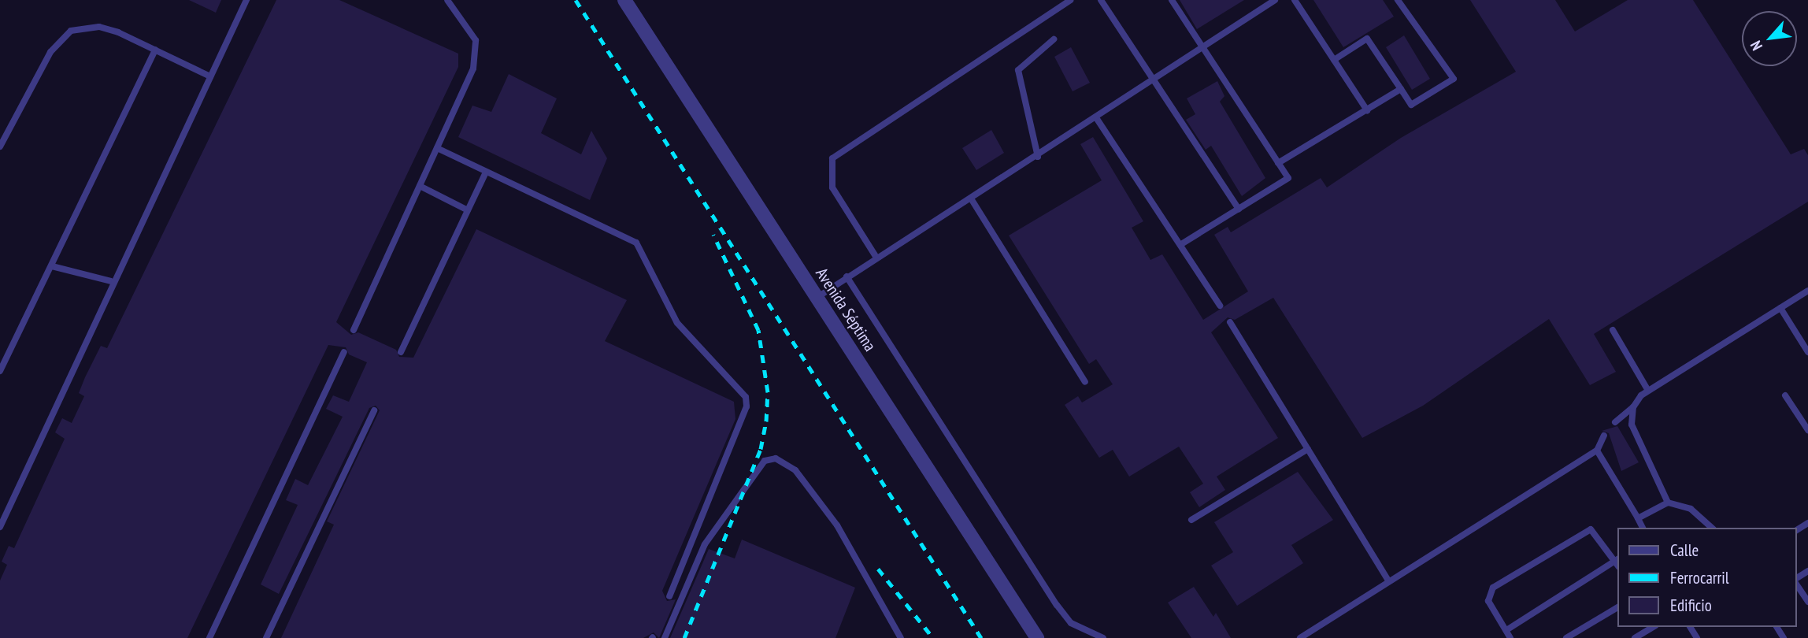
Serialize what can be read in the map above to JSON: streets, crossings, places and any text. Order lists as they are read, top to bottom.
{
  "streets": {
    "street": ["Avenida Séptima"]
  },
  "legend": ["Calle", "Ferrocarril", "Edificio"],
  "north": "bottom left"
}
